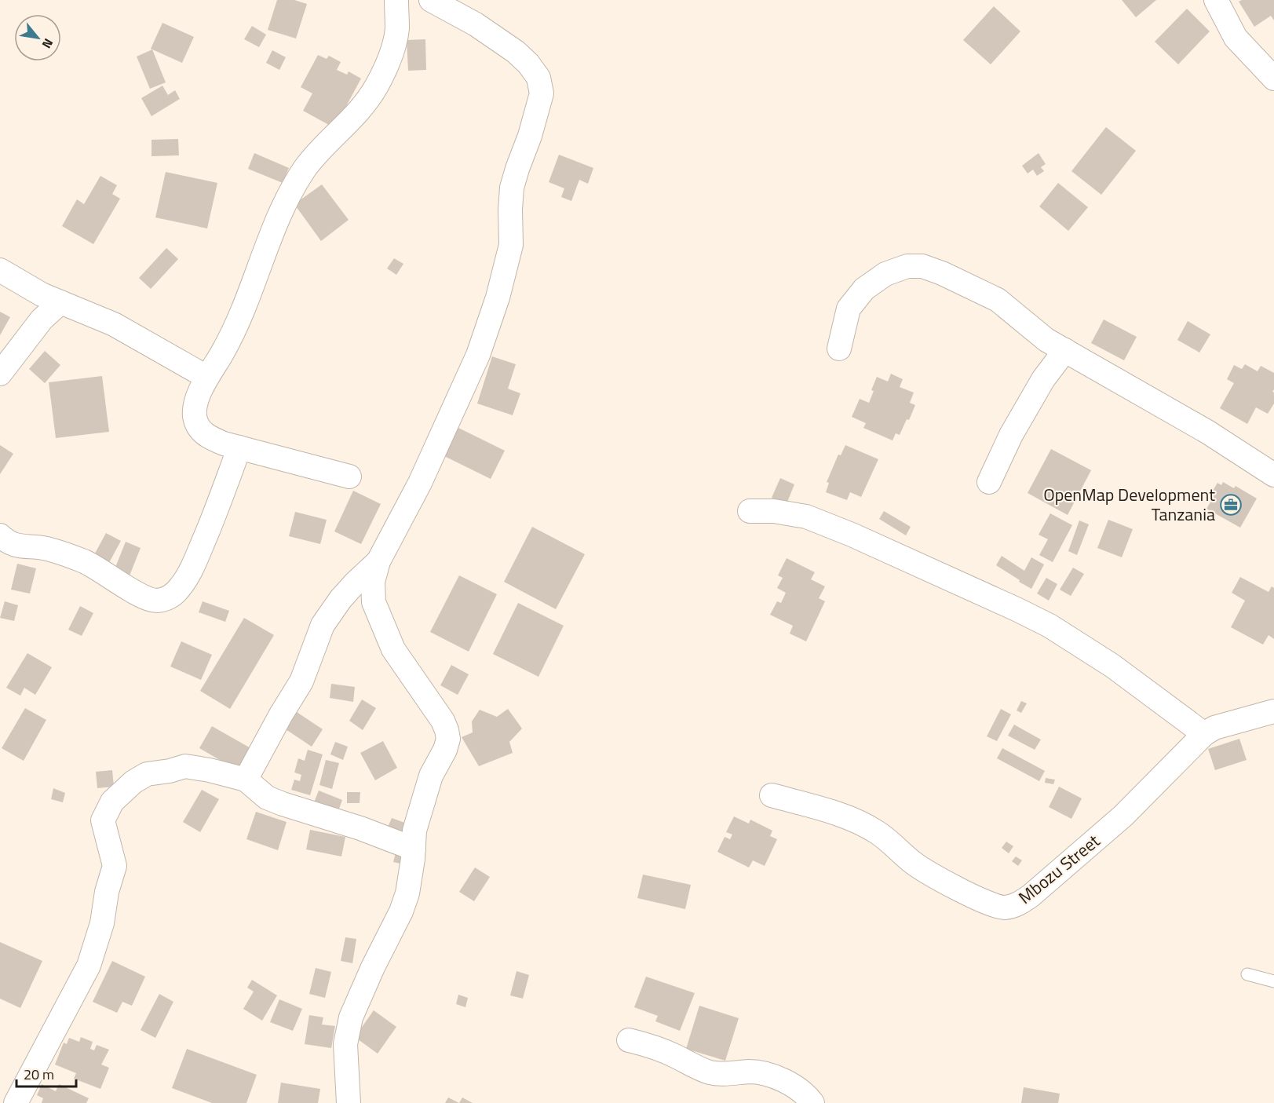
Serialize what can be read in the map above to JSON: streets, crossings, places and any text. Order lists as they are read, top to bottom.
{
  "streets": {
    "street": ["Mbozu Street"]
  },
  "places": {
    "office": ["OpenMap Development Tanzania"]
  },
  "scale_bar": "20 m",
  "north": "bottom right"
}
